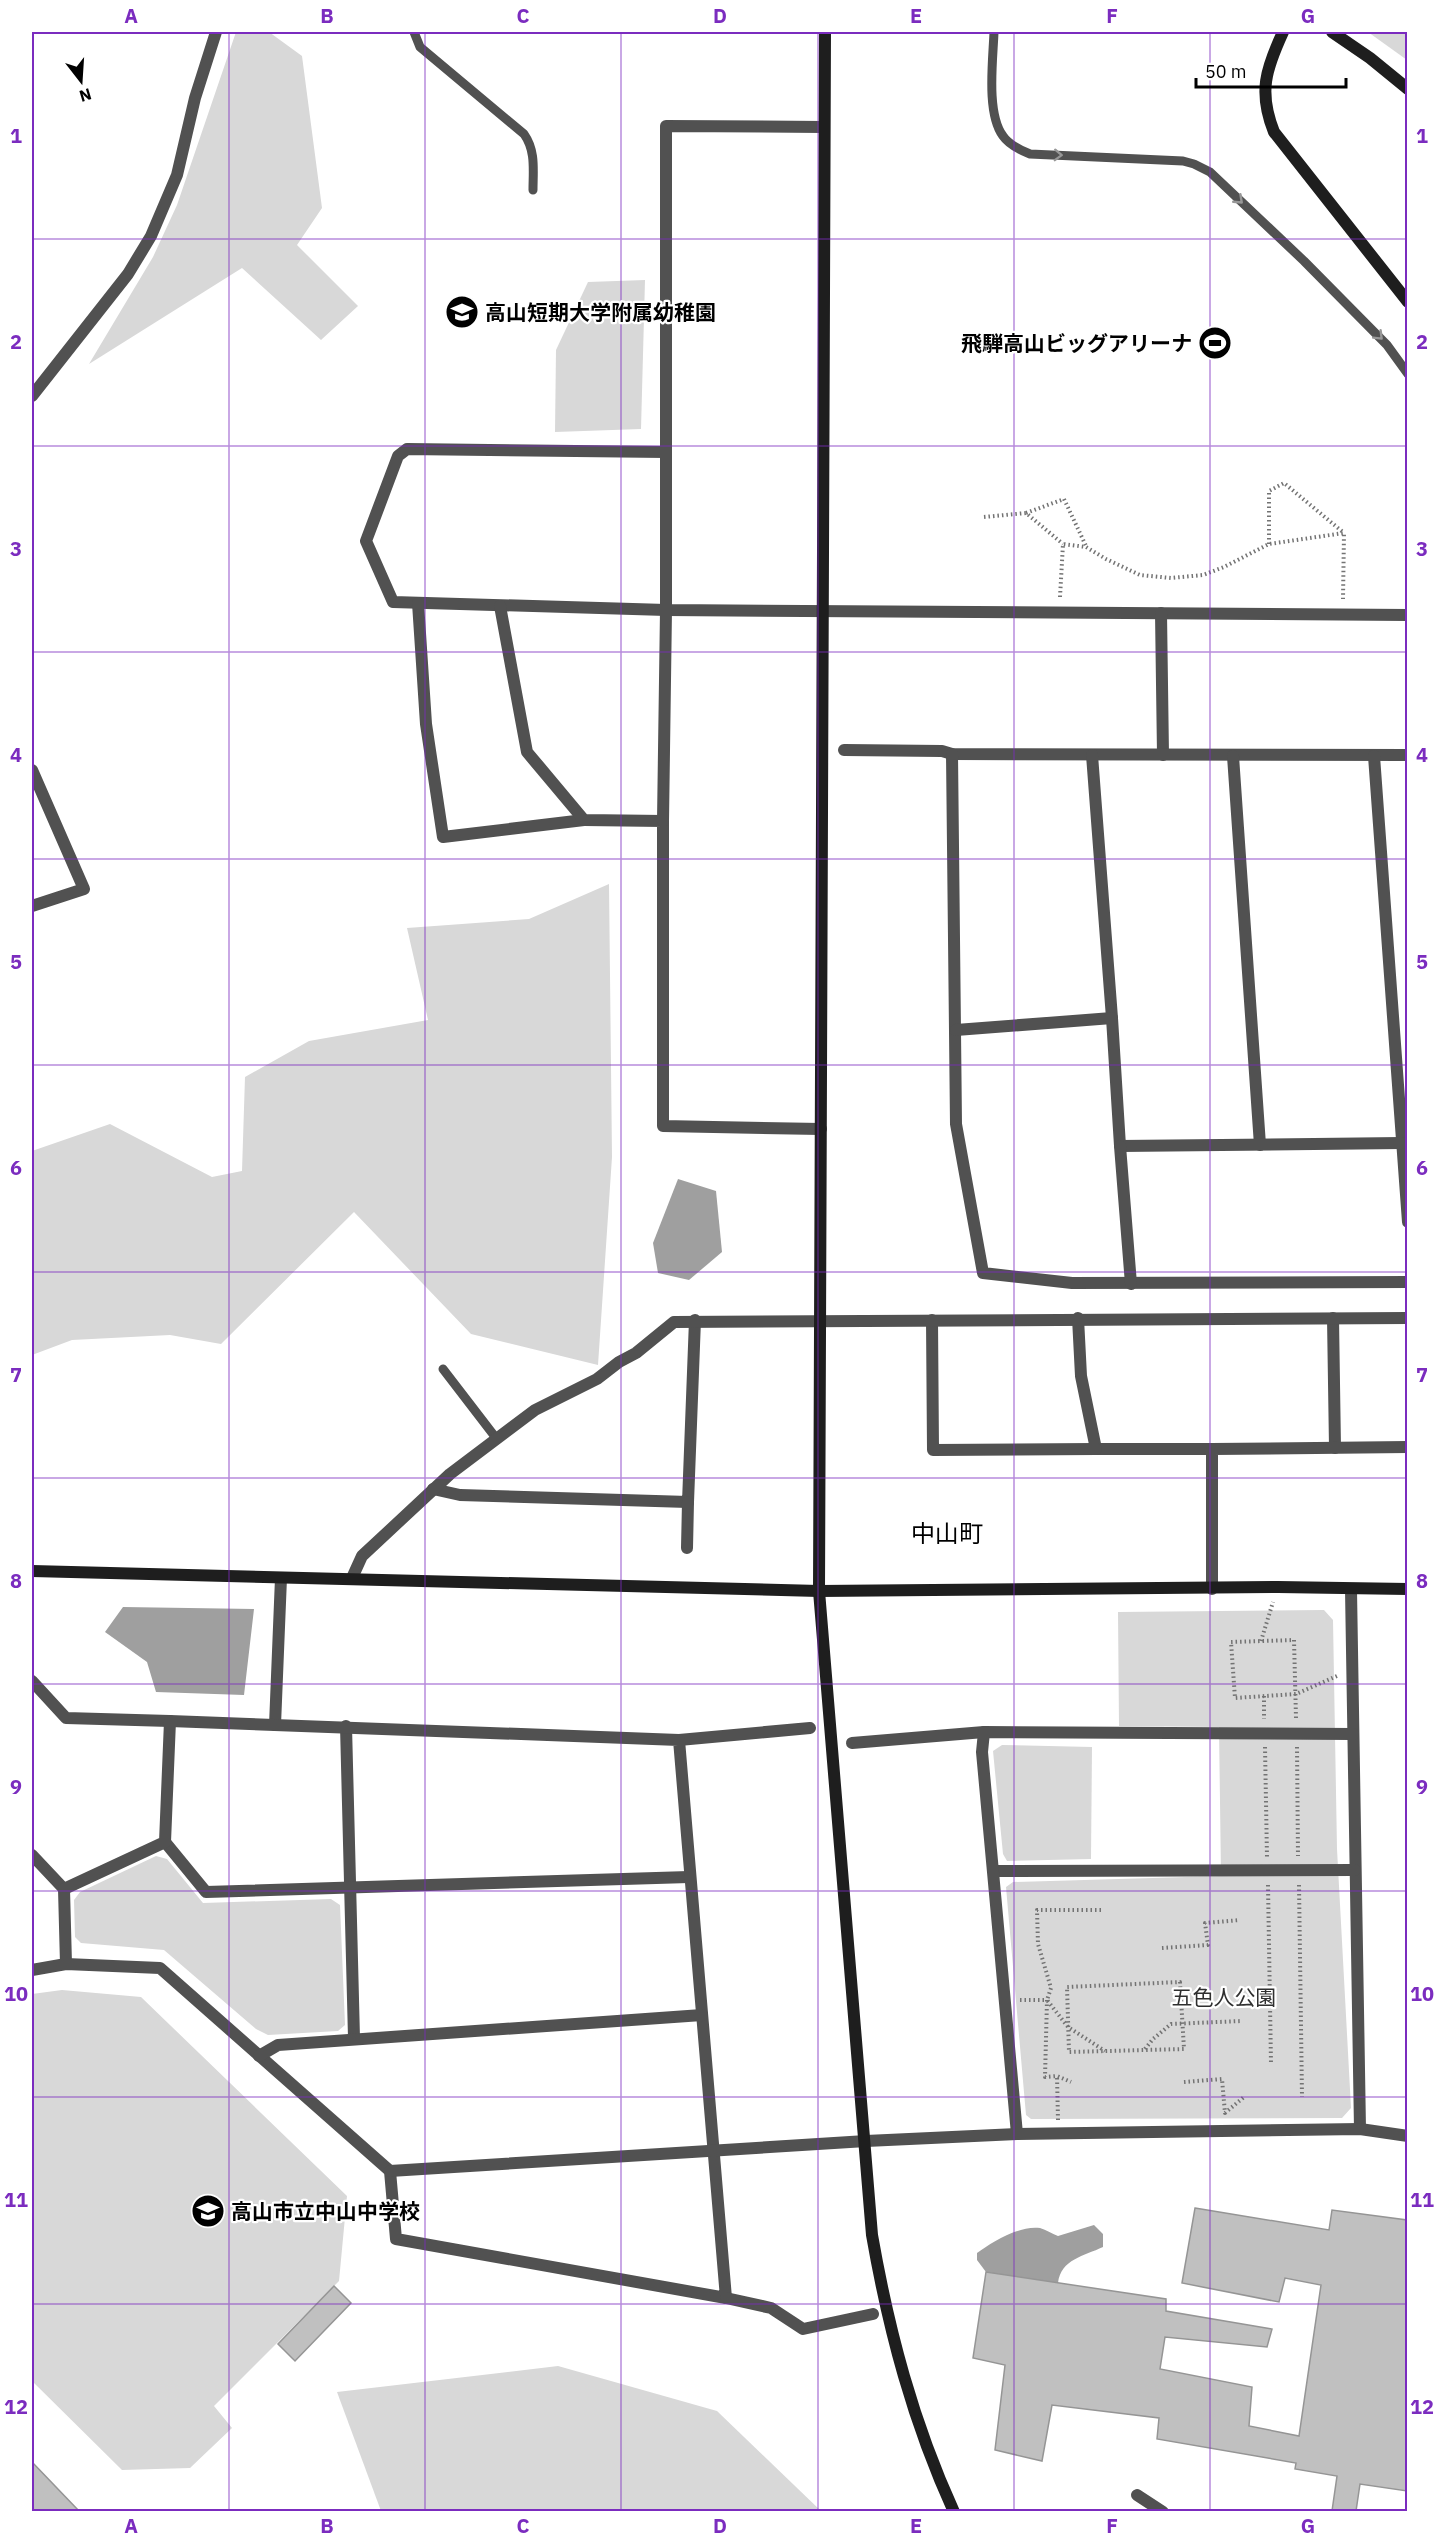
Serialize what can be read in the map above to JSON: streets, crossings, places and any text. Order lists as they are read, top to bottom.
{
  "districts": ["中山町"],
  "parks": ["五色人公園"],
  "places": {
    "school or university": ["高山短期大学附属幼稚園", "高山市立中山中学校"],
    "sports": ["飛騨高山ビッグアリーナ"]
  },
  "scale_bar": "50 m",
  "north": "bottom",
  "grid": {
    "columns": [
      "A",
      "B",
      "C",
      "D",
      "E",
      "F",
      "G"
    ],
    "rows": [
      "1",
      "2",
      "3",
      "4",
      "5",
      "6",
      "7",
      "8",
      "9",
      "10",
      "11",
      "12"
    ]
  }
}
